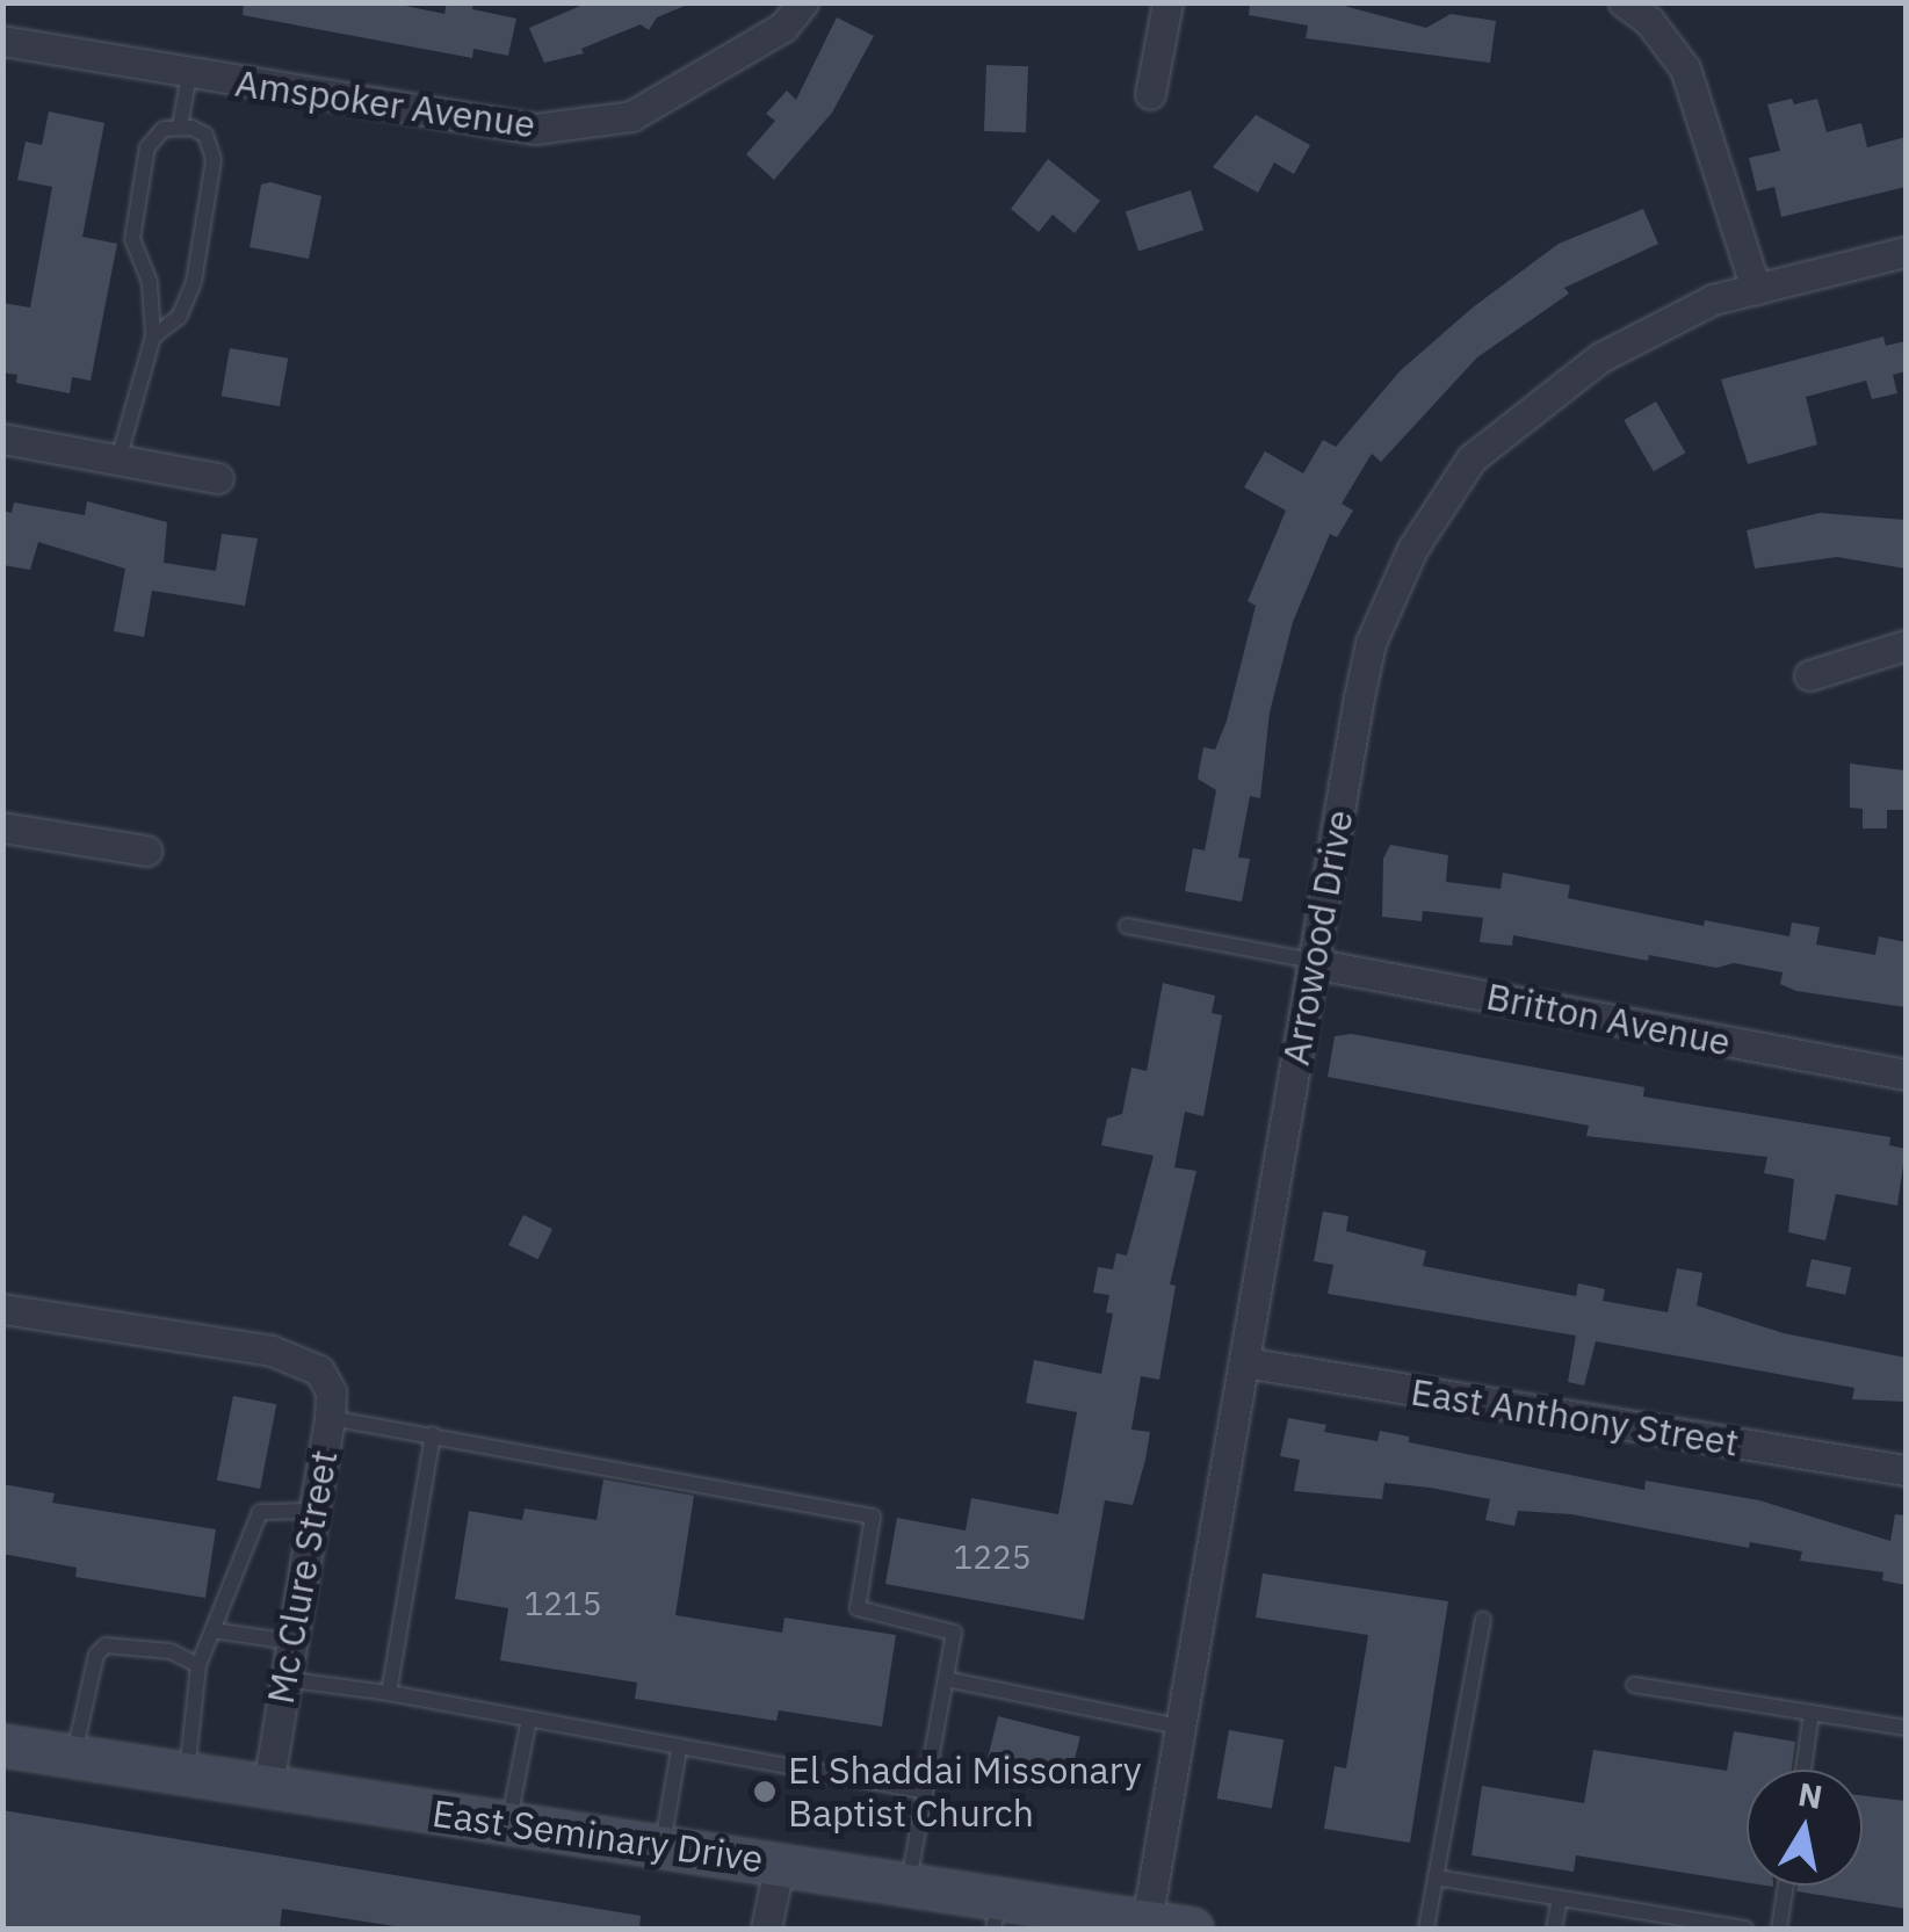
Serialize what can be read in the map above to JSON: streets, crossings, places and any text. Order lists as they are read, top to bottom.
{
  "streets": {
    "main road": ["East Seminary Drive"],
    "street": [
      "Amspoker Avenue",
      "Arrowood Drive",
      "Britton Avenue",
      "East Anthony Street",
      "Mc Clure Street"
    ]
  },
  "crossings": [
    ["Arrowood Drive", "Britton Avenue"],
    ["Arrowood Drive", "East Anthony Street"],
    ["Arrowood Drive", "East Seminary Drive"],
    ["Mc Clure Street", "East Seminary Drive"]
  ],
  "places": ["El Shaddai Missonary Baptist Church"],
  "house_numbers": ["1225", "1215"],
  "north": "top"
}
